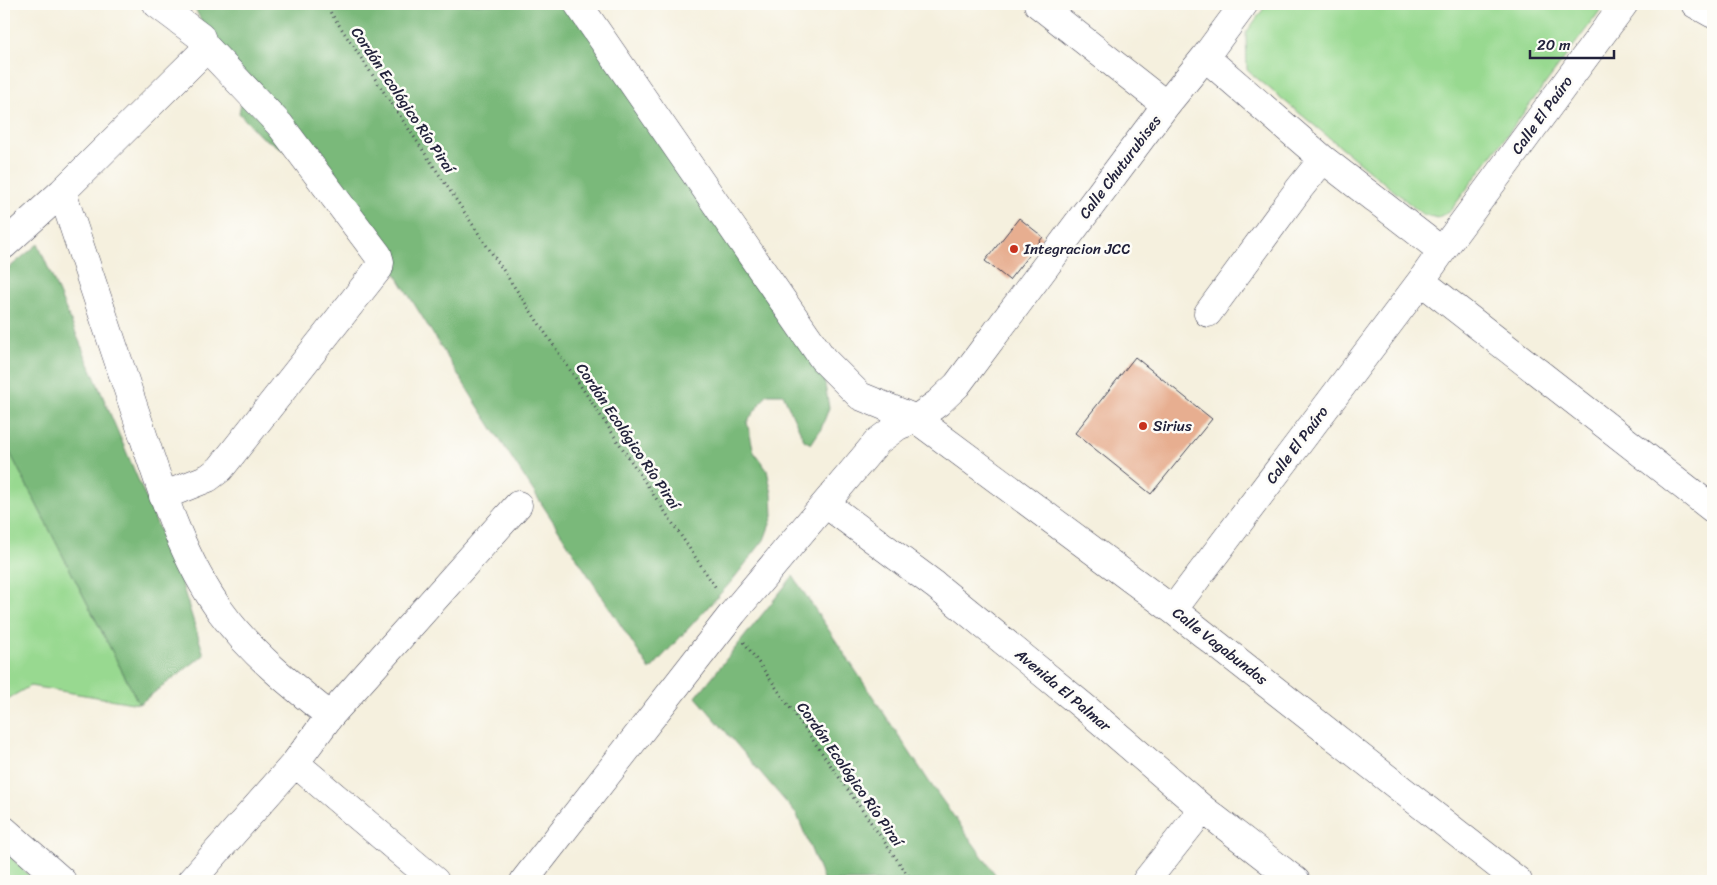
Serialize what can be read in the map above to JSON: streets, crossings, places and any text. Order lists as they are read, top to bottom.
{
  "streets": {
    "street": [
      "Calle El Paúro",
      "Calle Chuturubises",
      "Calle Vagabundos",
      "Avenida El Palmar"
    ],
    "path": ["Cordón Ecológico Río Piraí"]
  },
  "crossings": [
    ["Cordón Ecológico Río Piraí", "Calle Chuturubises"],
    ["Calle El Paúro", "Calle Vagabundos"],
    ["Calle Chuturubises", "Calle Vagabundos"],
    ["Calle Chuturubises", "Avenida El Palmar"]
  ],
  "places": ["Integracion JCC", "Sirius"],
  "scale_bar": "20 m"
}
